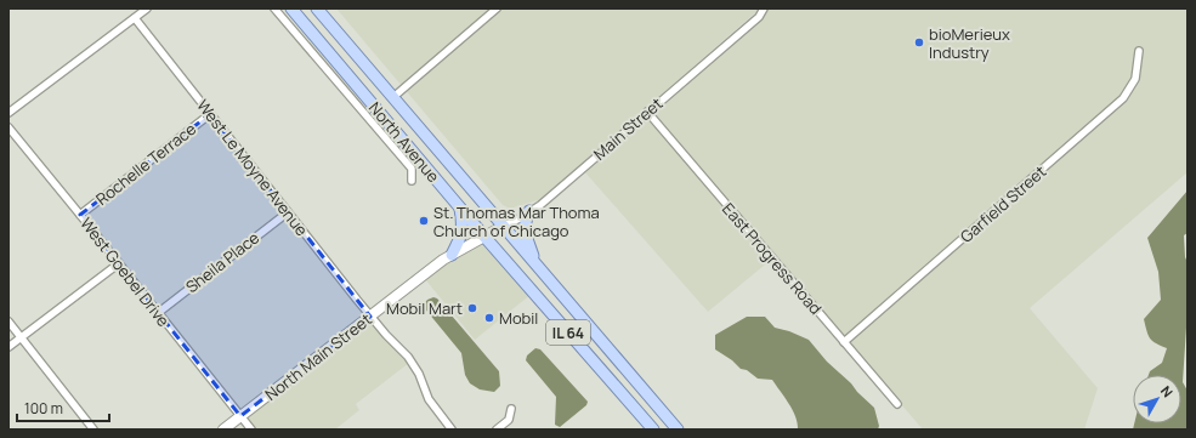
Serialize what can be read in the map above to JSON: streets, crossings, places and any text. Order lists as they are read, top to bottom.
{
  "streets": {
    "main road": ["North Avenue", "IL 64"],
    "street": [
      "Main Street",
      "Rochelle Terrace",
      "West Le Moyne Avenue",
      "Garfield Street",
      "East Progress Road",
      "Sheila Place",
      "West Goebel Drive",
      "North Main Street"
    ]
  },
  "crossings": [
    ["Main Street", "North Avenue"],
    ["Main Street", "East Progress Road"],
    ["Main Street", "North Main Street"],
    ["North Avenue", "North Main Street"],
    ["Rochelle Terrace", "West Le Moyne Avenue"],
    ["Rochelle Terrace", "West Goebel Drive"],
    ["West Le Moyne Avenue", "Sheila Place"],
    ["West Le Moyne Avenue", "North Main Street"],
    ["Garfield Street", "East Progress Road"],
    ["Sheila Place", "West Goebel Drive"],
    ["West Goebel Drive", "North Main Street"]
  ],
  "places": [
    "bioMerieux Industry",
    "St. Thomas Mar Thoma Church of Chicago",
    "Mobil Mart",
    "Mobil"
  ],
  "scale_bar": "100 m",
  "north": "top right"
}
